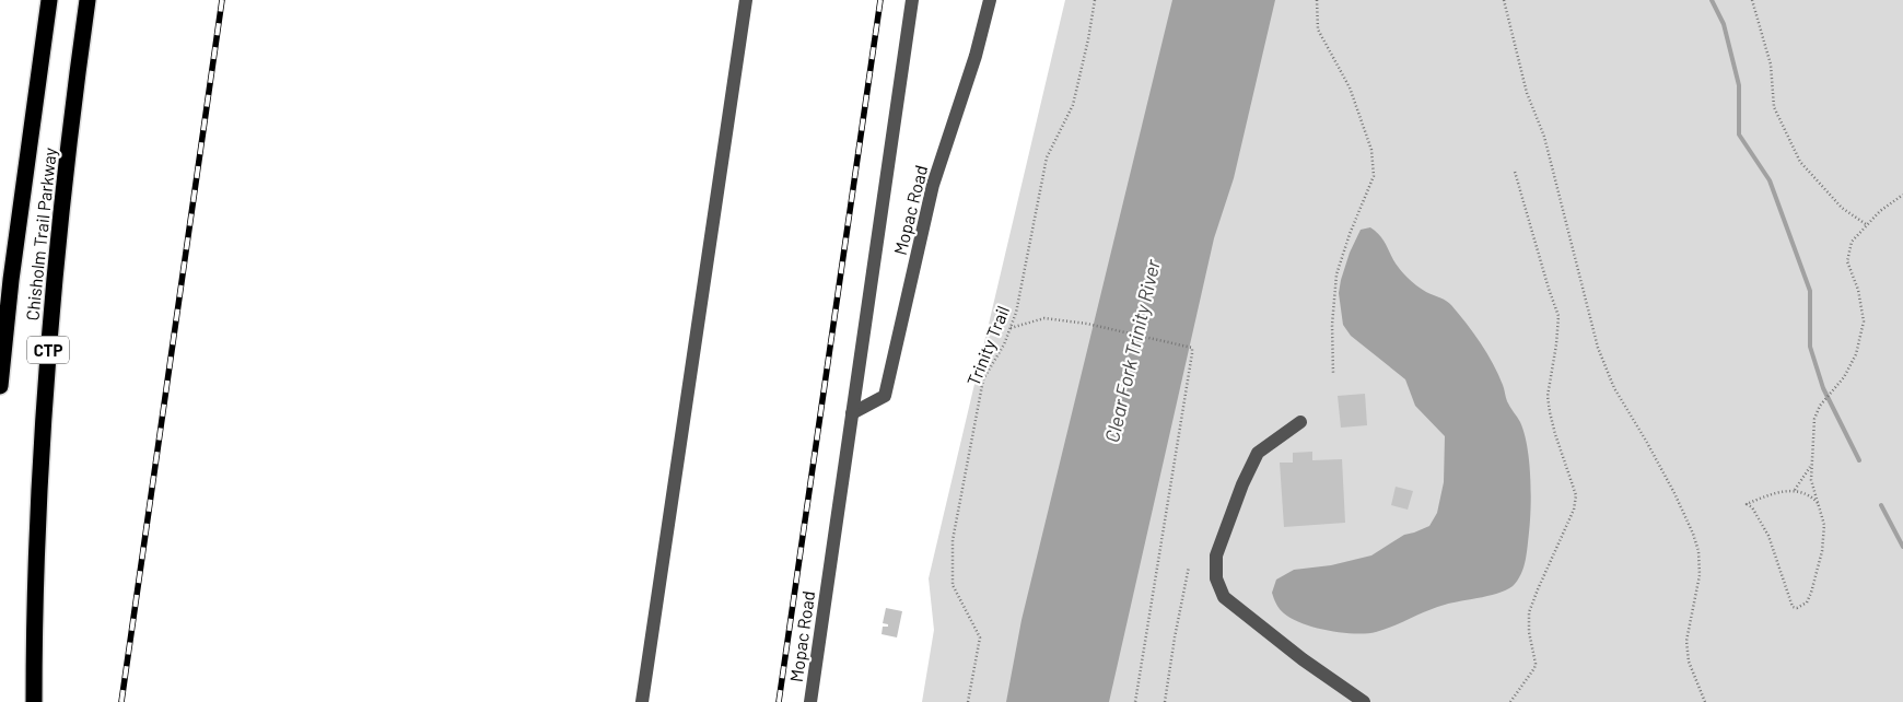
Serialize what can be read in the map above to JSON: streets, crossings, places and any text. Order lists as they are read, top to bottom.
{
  "streets": {
    "highway": ["Chisholm Trail Parkway", "CTP"],
    "lane": ["Mopac Road"],
    "path": ["Trinity Trail"]
  },
  "water": ["Clear Fork Trinity River"]
}
